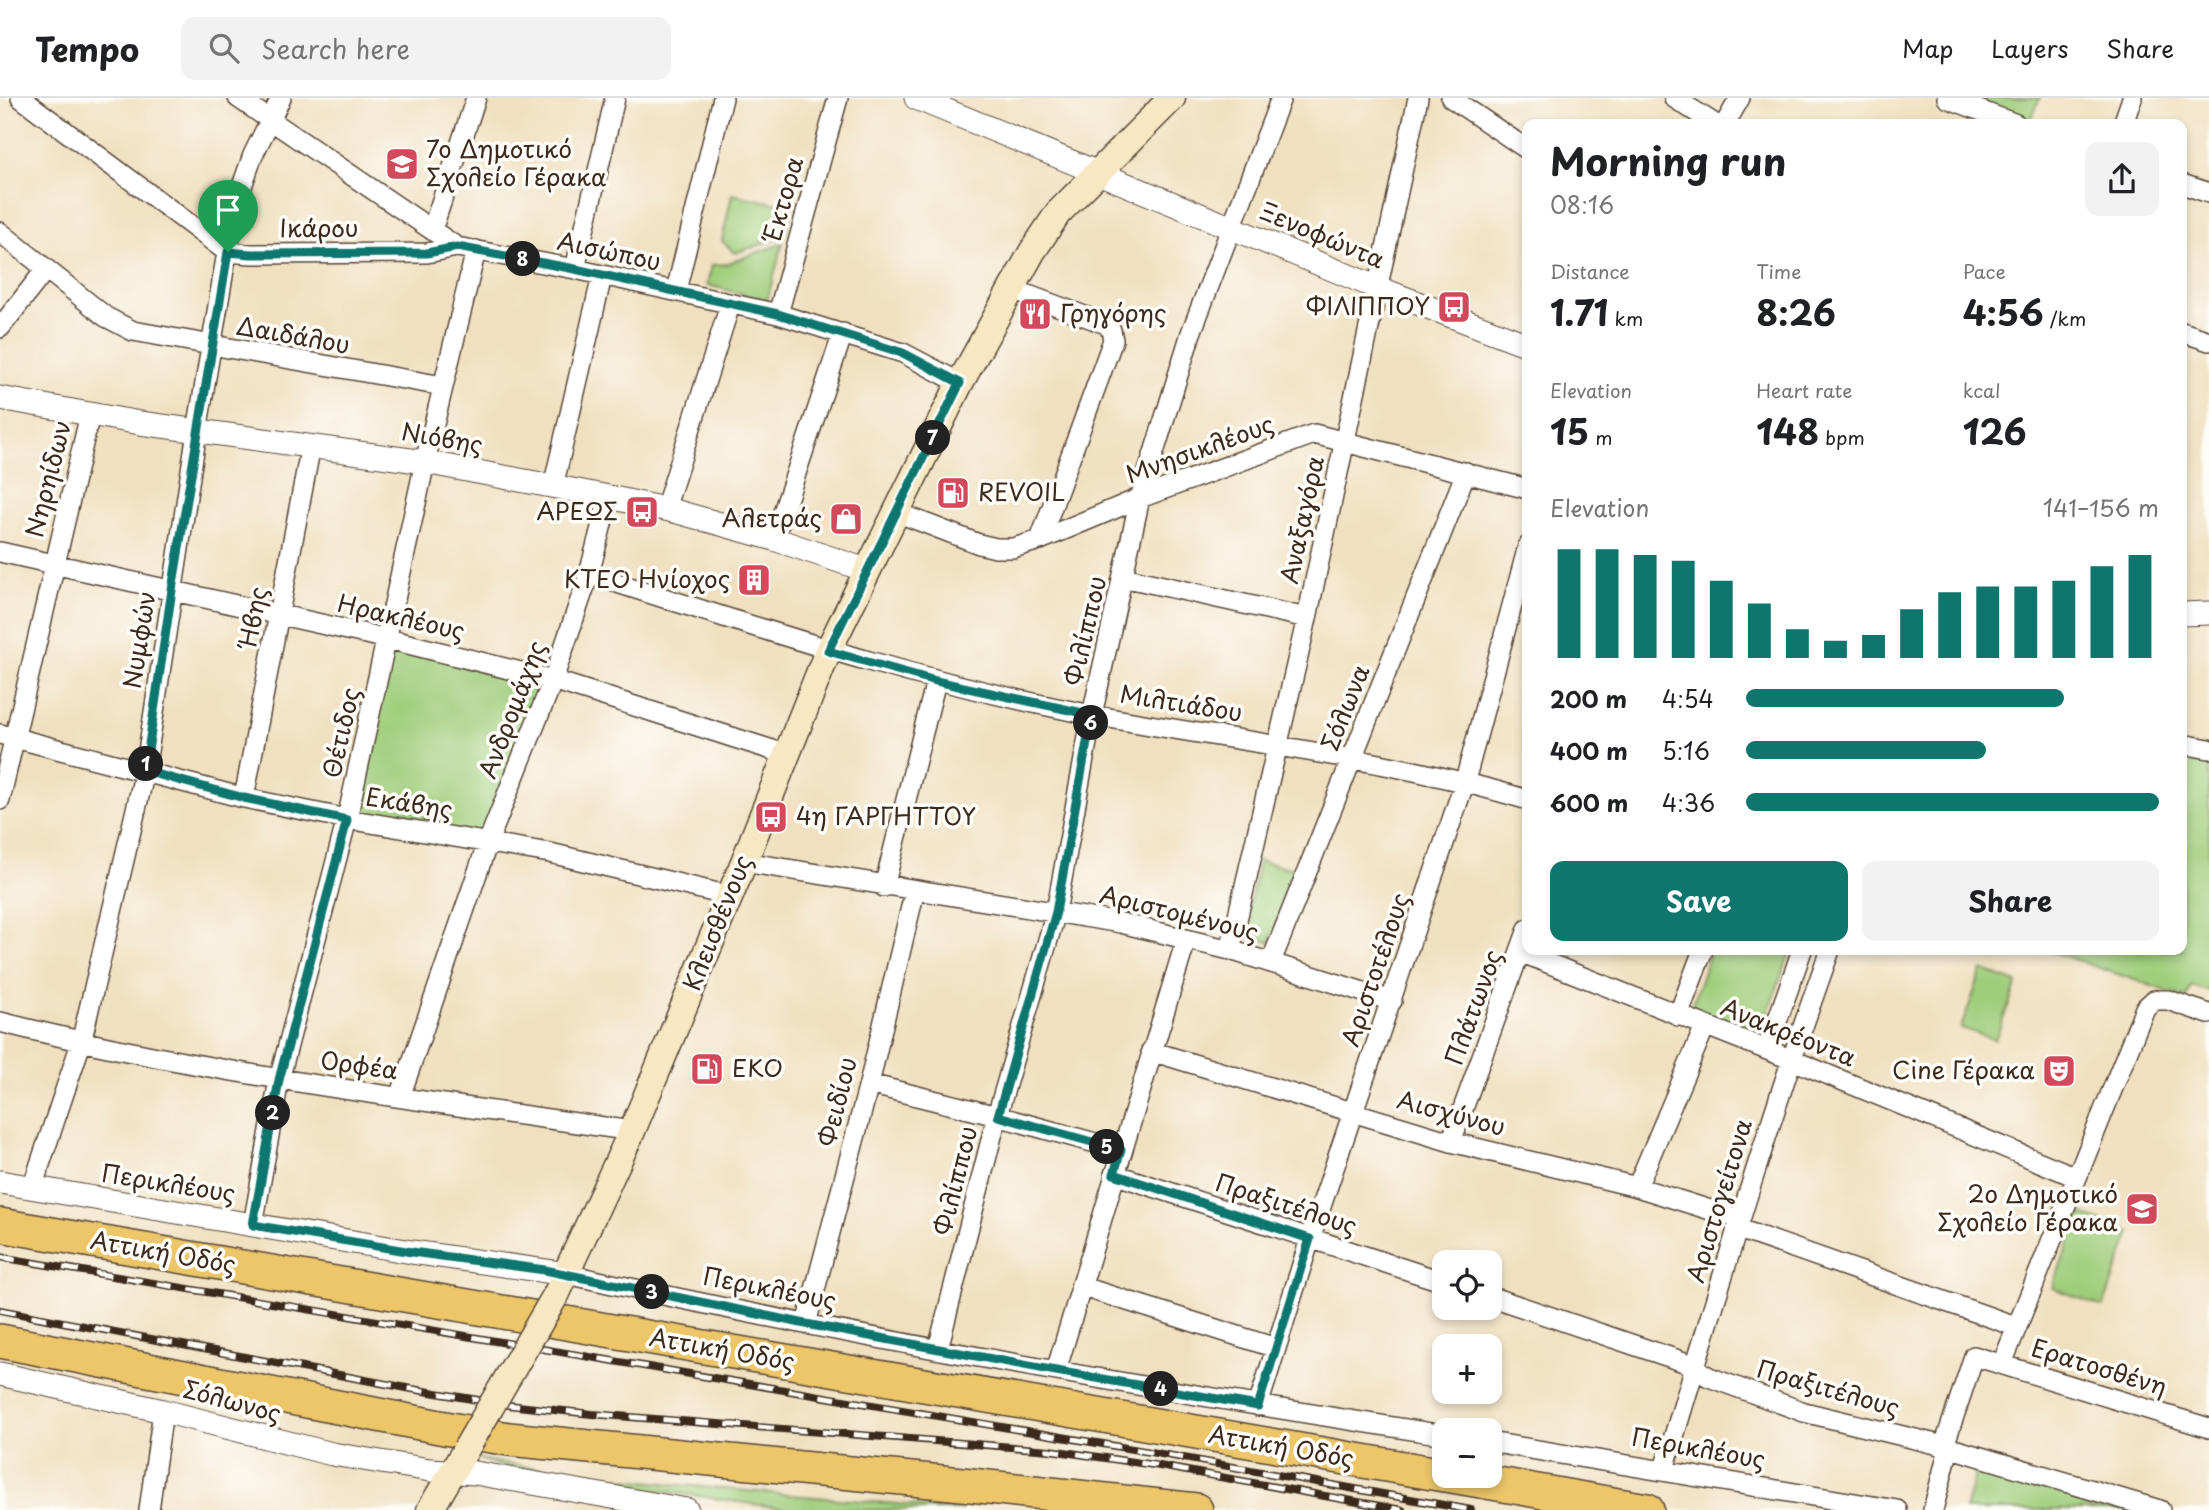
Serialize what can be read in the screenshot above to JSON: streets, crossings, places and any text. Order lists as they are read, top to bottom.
{
  "streets": {
    "highway": ["Αττική Οδός"],
    "main road": ["Κλεισθένους"],
    "street": [
      "Έκτορα",
      "Ικάρου",
      "Ξενοφώντα",
      "Αισώπου",
      "Δαιδάλου",
      "Νιόβης",
      "Μνησικλέους",
      "Νηρηίδων",
      "Αναξαγόρα",
      "Ήβης",
      "Ηρακλέους",
      "Φιλίππου",
      "Νυμφών",
      "Μιλτιάδου",
      "Σόλωνα",
      "Ανδρομάχης",
      "Θέτιδος",
      "Εκάβης",
      "Αριστομένους",
      "Αριστοτέλους",
      "Πλάτωνος",
      "Ανακρέοντα",
      "Ορφέα",
      "Φειδίου",
      "Αισχύνου",
      "Περικλέους",
      "Αριστογείτονα",
      "Πραξιτέλους",
      "Ερατοσθένη",
      "Σόλωνος"
    ]
  },
  "crossings": [
    ["Έκτορα", "Αισώπου"],
    ["Ικάρου", "Αισώπου"],
    ["Ικάρου", "Νυμφών"],
    ["Ικάρου", "Θέτιδος"],
    ["Ξενοφώντα", "Αναξαγόρα"],
    ["Ξενοφώντα", "Φιλίππου"],
    ["Ξενοφώντα", "Κλεισθένους"],
    ["Αισώπου", "Νυμφών"],
    ["Αισώπου", "Θέτιδος"],
    ["Αισώπου", "Κλεισθένους"],
    ["Δαιδάλου", "Νυμφών"],
    ["Δαιδάλου", "Θέτιδος"],
    ["Νιόβης", "Νηρηίδων"],
    ["Νιόβης", "Ήβης"],
    ["Νιόβης", "Νυμφών"],
    ["Νιόβης", "Ανδρομάχης"],
    ["Νιόβης", "Θέτιδος"],
    ["Νιόβης", "Κλεισθένους"],
    ["Μνησικλέους", "Αναξαγόρα"],
    ["Μνησικλέους", "Φιλίππου"],
    ["Μνησικλέους", "Σόλωνα"],
    ["Μνησικλέους", "Κλεισθένους"],
    ["Νηρηίδων", "Ηρακλέους"],
    ["Νηρηίδων", "Εκάβης"],
    ["Αναξαγόρα", "Μιλτιάδου"],
    ["Αναξαγόρα", "Αριστομένους"],
    ["Ήβης", "Ηρακλέους"],
    ["Ήβης", "Εκάβης"],
    ["Ηρακλέους", "Νυμφών"],
    ["Ηρακλέους", "Ανδρομάχης"],
    ["Ηρακλέους", "Θέτιδος"],
    ["Ηρακλέους", "Κλεισθένους"],
    ["Φιλίππου", "Μιλτιάδου"],
    ["Φιλίππου", "Αριστομένους"],
    ["Φιλίππου", "Περικλέους"],
    ["Νυμφών", "Εκάβης"],
    ["Νυμφών", "Ορφέα"],
    ["Νυμφών", "Περικλέους"],
    ["Μιλτιάδου", "Σόλωνα"],
    ["Μιλτιάδου", "Ανδρομάχης"],
    ["Μιλτιάδου", "Κλεισθένους"],
    ["Μιλτιάδου", "Αριστοτέλους"],
    ["Σόλωνα", "Αριστομένους"],
    ["Ανδρομάχης", "Εκάβης"],
    ["Ανδρομάχης", "Ορφέα"],
    ["Θέτιδος", "Εκάβης"],
    ["Θέτιδος", "Ορφέα"],
    ["Θέτιδος", "Περικλέους"],
    ["Εκάβης", "Κλεισθένους"],
    ["Αριστομένους", "Κλεισθένους"],
    ["Αριστομένους", "Αριστοτέλους"],
    ["Αριστομένους", "Φειδίου"],
    ["Κλεισθένους", "Ορφέα"],
    ["Κλεισθένους", "Περικλέους"],
    ["Κλεισθένους", "Σόλωνος"],
    ["Αριστοτέλους", "Αισχύνου"],
    ["Αριστοτέλους", "Περικλέους"],
    ["Αριστοτέλους", "Πραξιτέλους"],
    ["Πλάτωνος", "Αισχύνου"],
    ["Ανακρέοντα", "Αριστογείτονα"],
    ["Φειδίου", "Περικλέους"],
    ["Αισχύνου", "Αριστογείτονα"],
    ["Περικλέους", "Αριστογείτονα"],
    ["Αριστογείτονα", "Πραξιτέλους"],
    ["Πραξιτέλους", "Ερατοσθένη"]
  ],
  "places": {
    "school or university": ["7o Δημοτικό Σχολείο Γέρακα", "2ο Δημοτικό Σχολείο Γέρακα"],
    "bus stop": ["ΦΙΛΙΠΠΟΥ", "ΑΡΕΩΣ", "4η ΓΑΡΓΗΤΤΟΥ"],
    "restaurant": ["Γρηγόρης"],
    "fuel station": ["REVOIL", "ΕΚΟ"],
    "shop": ["Αλετράς"],
    "building": ["ΚΤΕΟ Hνίοχος"],
    "theatre": ["Cine Γέρακα"]
  },
  "page": {
    "header": "Tempo",
    "search": "Search here",
    "nav": ["Map", "Layers", "Share"],
    "heading": ["Morning run", "08:16"],
    "stats": [
      ["Distance", "1.71 km"],
      ["Time", "8:26"],
      ["Pace", "4:56 /km"],
      ["Elevation", "15 m"],
      ["Heart rate", "148 bpm"],
      ["kcal", "126"]
    ],
    "pins": [
      "8",
      "7",
      "6",
      "1",
      "2",
      "5",
      "3",
      "4"
    ],
    "chart": ["Elevation", "141–156 m"],
    "list": [
      {
        "name": "200 m",
        "note": "4:54"
      },
      {
        "name": "400 m",
        "note": "5:16"
      },
      {
        "name": "600 m",
        "note": "4:36"
      }
    ],
    "buttons": ["Save", "Share"],
    "map_buttons": ["+", "−"]
  }
}
